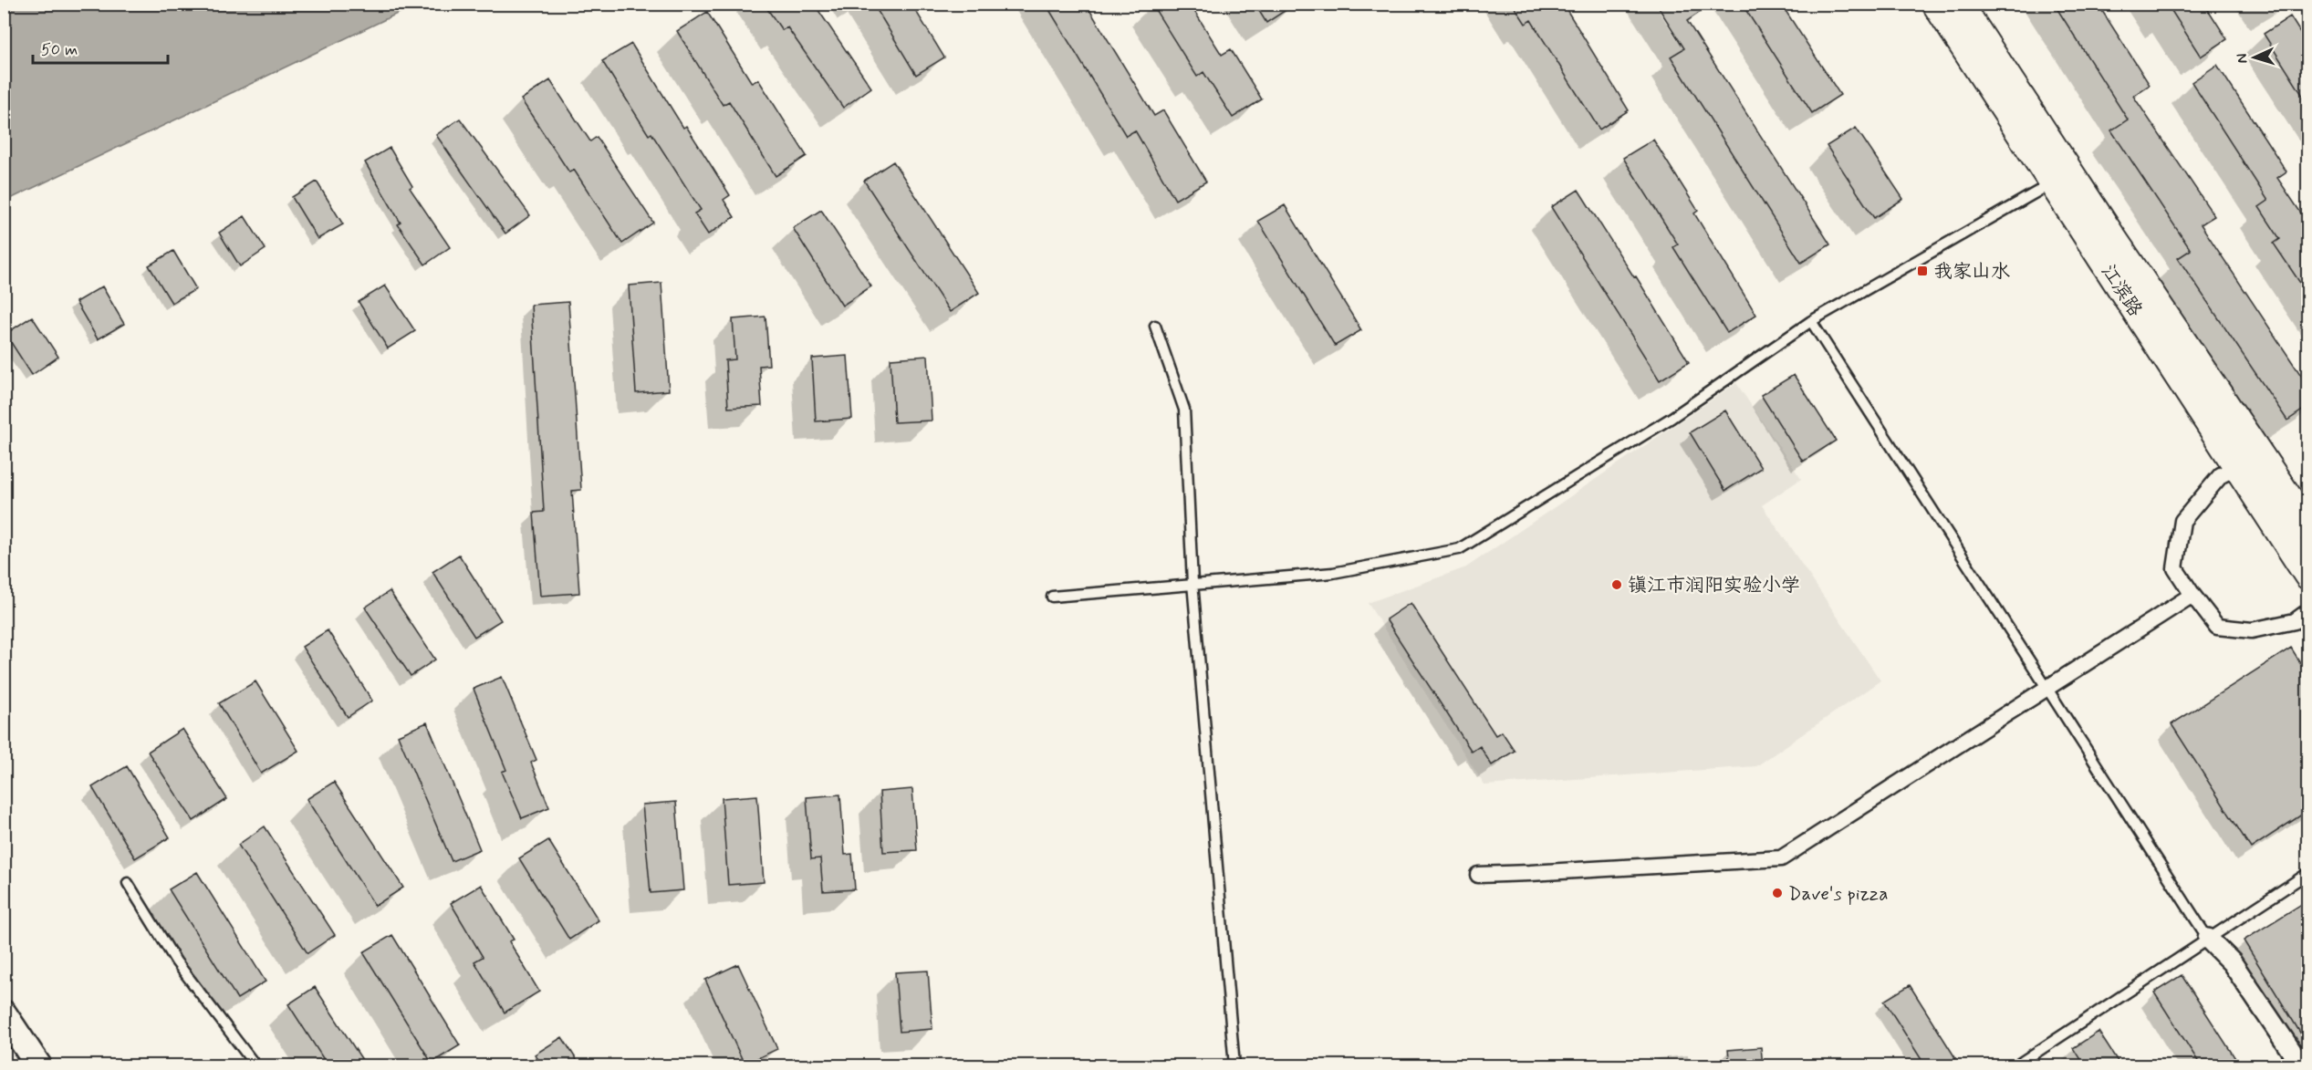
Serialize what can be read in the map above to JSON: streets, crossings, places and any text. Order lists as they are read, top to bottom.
{
  "streets": {
    "main road": ["江滨路"]
  },
  "places": {
    "transit": ["我家山水"],
    "other": ["镇江市润阳实验小学", "Dave's pizza"]
  },
  "scale_bar": "50 m",
  "north": "left"
}
